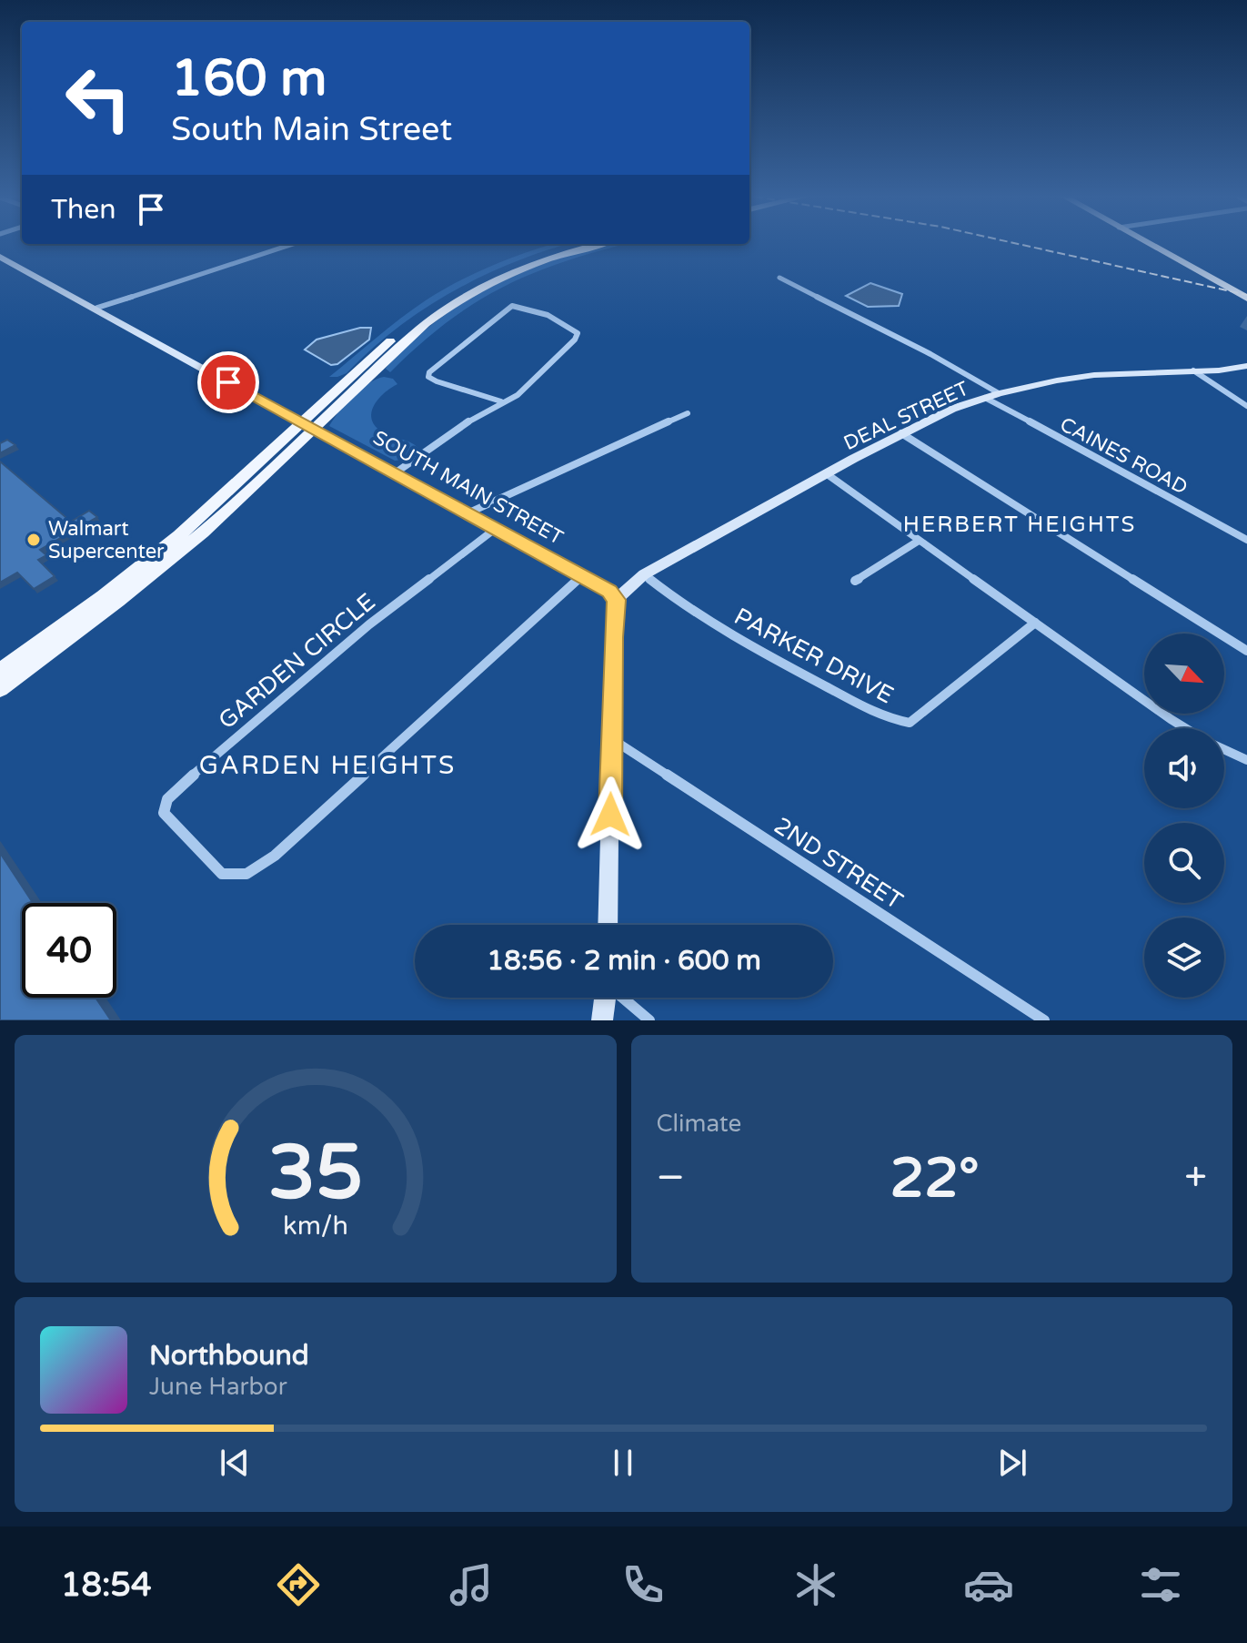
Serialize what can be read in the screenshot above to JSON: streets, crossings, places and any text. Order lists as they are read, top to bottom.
{
  "streets": {
    "street": [
      "DEAL STREET",
      "CAINES ROAD",
      "SOUTH MAIN STREET",
      "PARKER DRIVE",
      "GARDEN CIRCLE",
      "2ND STREET"
    ]
  },
  "crossings": [
    ["DEAL STREET", "CAINES ROAD"],
    ["DEAL STREET", "SOUTH MAIN STREET"],
    ["DEAL STREET", "PARKER DRIVE"],
    ["SOUTH MAIN STREET", "GARDEN CIRCLE"]
  ],
  "districts": ["HERBERT HEIGHTS", "GARDEN HEIGHTS"],
  "places": ["Walmart Supercenter"],
  "north": "bottom right",
  "page": {
    "turn": ["160 m", "South Main Street"],
    "then": "Then",
    "limit": "40",
    "trip": "18:56 · 2 min · 600 m",
    "tile": "Climate",
    "heat": ["−", "22°", "+"],
    "song": ["Northbound", "June Harbor"],
    "tabs": "18:54",
    "gauge": ["35", "km/h"]
  }
}
